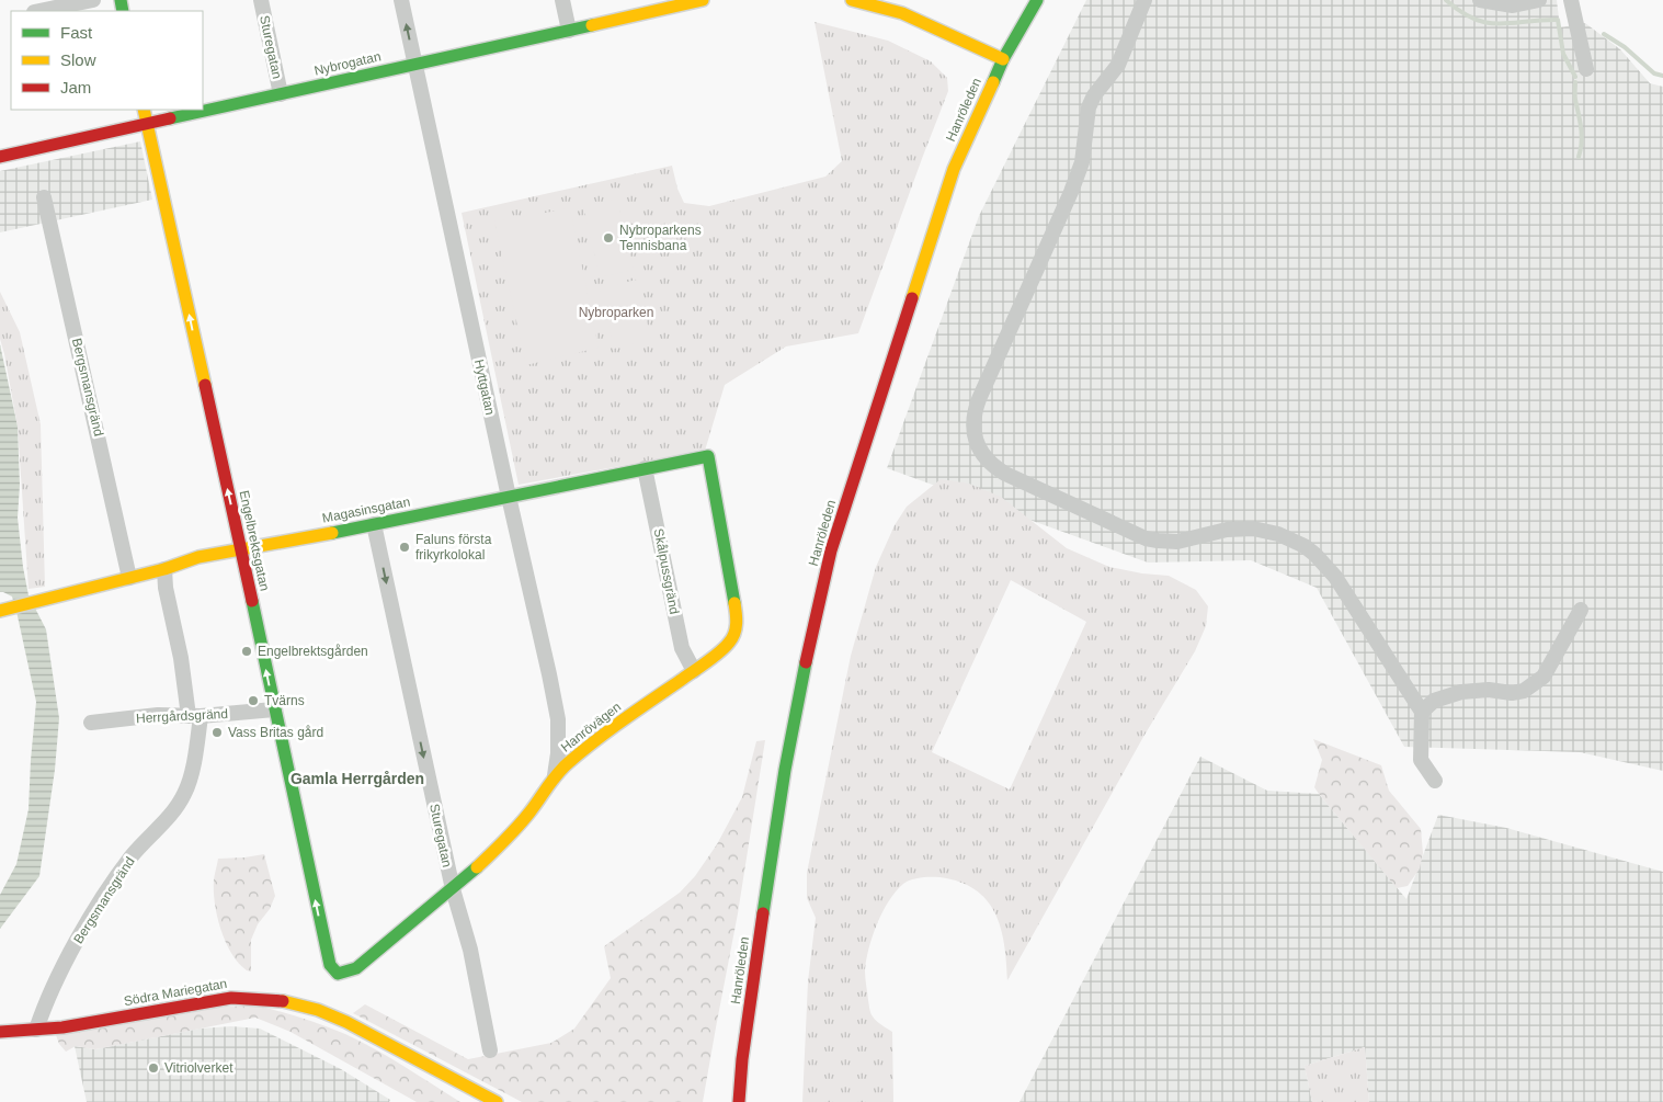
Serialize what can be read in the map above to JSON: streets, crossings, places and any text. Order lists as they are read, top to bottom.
{
  "streets": {
    "main road": [
      "Nybrogatan",
      "Hanröleden",
      "Magasinsgatan",
      "Engelbrektsgatan",
      "Hanrövägen",
      "Södra Mariegatan"
    ],
    "street": [
      "Sturegatan",
      "Bergsmansgränd",
      "Hyttgatan",
      "Skålpussgränd",
      "Herrgårdsgränd"
    ]
  },
  "crossings": [
    ["Sturegatan", "Nybrogatan"],
    ["Sturegatan", "Magasinsgatan"],
    ["Sturegatan", "Hanrövägen"],
    ["Nybrogatan", "Hyttgatan"],
    ["Nybrogatan", "Engelbrektsgatan"],
    ["Bergsmansgränd", "Magasinsgatan"],
    ["Bergsmansgränd", "Herrgårdsgränd"],
    ["Bergsmansgränd", "Södra Mariegatan"],
    ["Hyttgatan", "Magasinsgatan"],
    ["Hyttgatan", "Hanrövägen"],
    ["Magasinsgatan", "Engelbrektsgatan"],
    ["Magasinsgatan", "Skålpussgränd"],
    ["Magasinsgatan", "Hanrövägen"],
    ["Engelbrektsgatan", "Herrgårdsgränd"],
    ["Engelbrektsgatan", "Hanrövägen"],
    ["Skålpussgränd", "Hanrövägen"]
  ],
  "one_way": ["Sturegatan", "Engelbrektsgatan"],
  "districts": ["Gamla Herrgården"],
  "parks": ["Nybroparken"],
  "places": [
    "Nybroparkens Tennisbana",
    "Faluns första frikyrkolokal",
    "Engelbrektsgården",
    "Tvärns",
    "Vass Britas gård",
    "Vitriolverket"
  ],
  "legend": ["Fast", "Slow", "Jam"]
}
